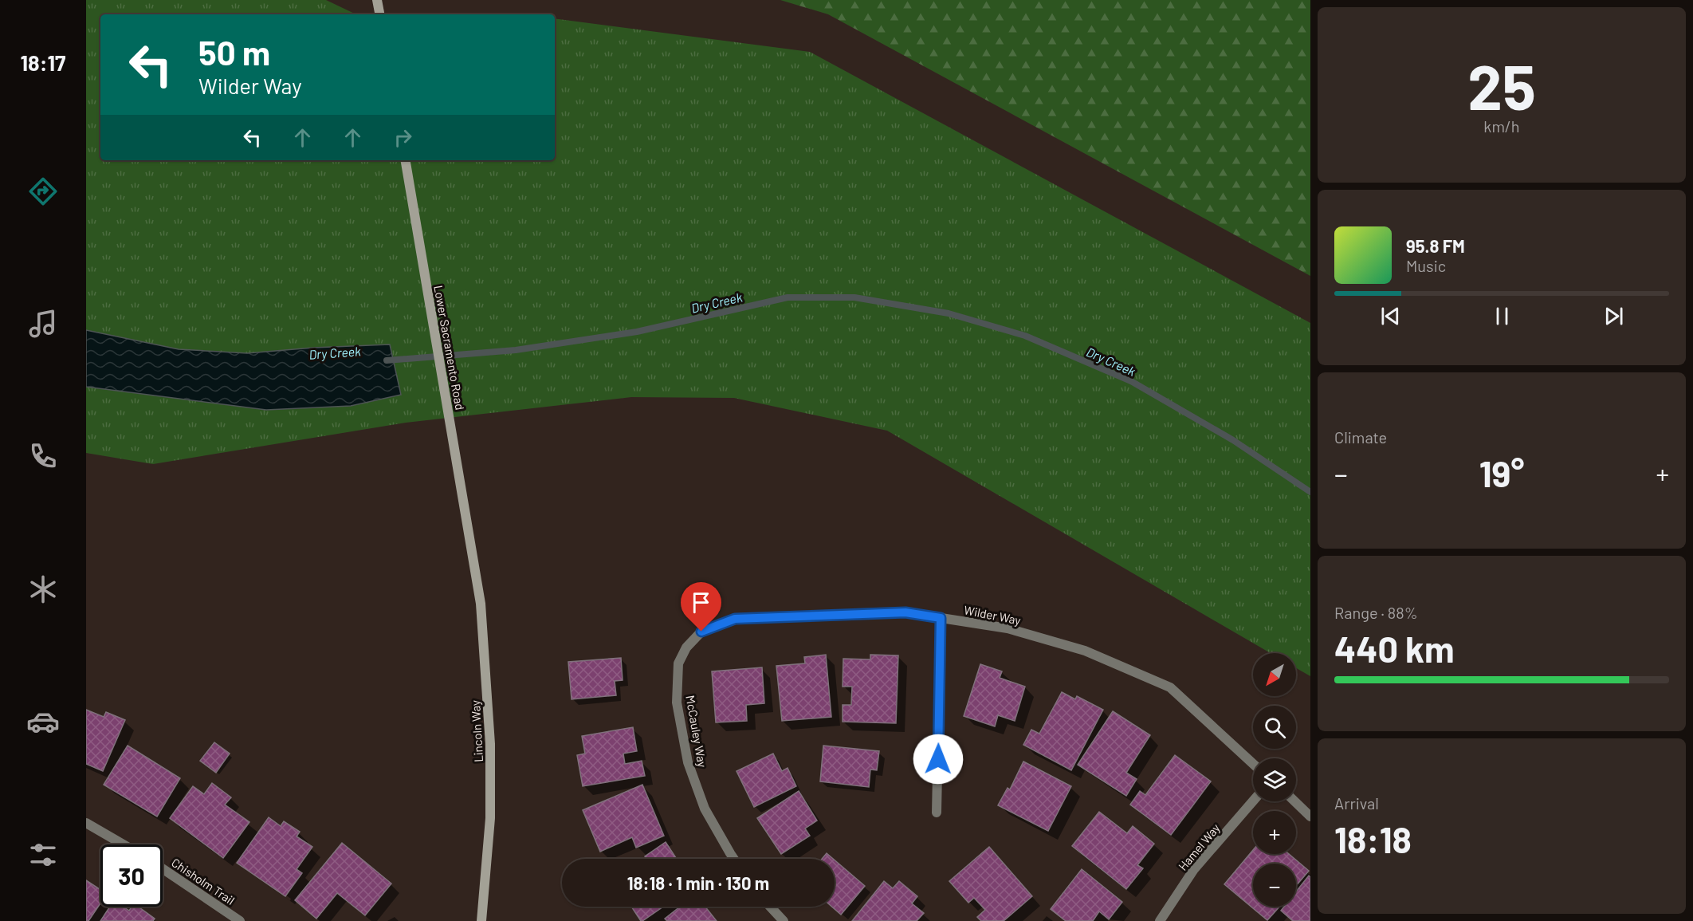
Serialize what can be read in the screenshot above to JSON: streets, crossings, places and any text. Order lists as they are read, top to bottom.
{
  "streets": {
    "main road": ["Lower Sacramento Road", "Lincoln Way"],
    "street": [
      "Wilder Way",
      "McCauley Way",
      "Hamel Way",
      "Chisholm Trail"
    ]
  },
  "crossings": [
    ["Lower Sacramento Road", "Lincoln Way"],
    ["Wilder Way", "McCauley Way"]
  ],
  "water": ["Dry Creek"],
  "north": "bottom left",
  "page": {
    "tabs": "18:17",
    "tile": [
      ["25", "km/h"],
      "Climate",
      ["Range · 88%", "440 km"],
      ["Arrival", "18:18"]
    ],
    "turn": ["50 m", "Wilder Way"],
    "song": ["95.8 FM", "Music"],
    "heat": ["−", "19°", "+"],
    "map_buttons": ["+", "−"],
    "limit": "30",
    "trip": "18:18 · 1 min · 130 m"
  }
}
